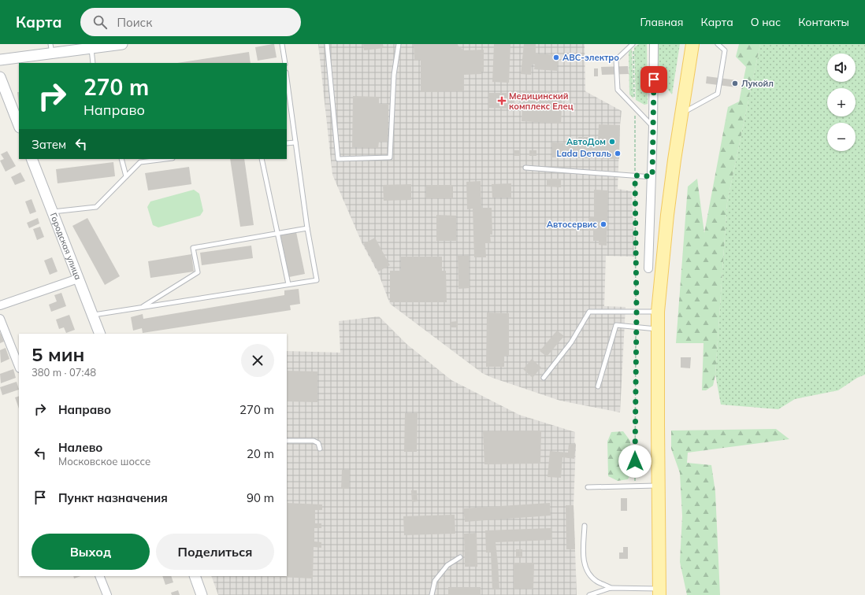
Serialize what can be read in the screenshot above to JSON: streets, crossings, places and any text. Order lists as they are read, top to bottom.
{
  "streets": {
    "street": ["Городская улица"]
  },
  "places": {
    "other": [
      "АВС-электро",
      "Лукойл",
      "АвтоДом",
      "Lada Dеталь",
      "Автосервис"
    ],
    "health": ["Медицинский комплекс Елец"]
  },
  "page": {
    "header": "Карта",
    "search": "Поиск",
    "nav": [
      "Главная",
      "Карта",
      "О нас",
      "Контакты"
    ],
    "map_buttons": ["+", "−"],
    "turn": ["270 m", "Направо"],
    "then": "Затем",
    "heading": ["5 мин", "380 m · 07:48"],
    "list": [
      {
        "name": "Направо",
        "value": "270 m"
      },
      {
        "name": "Налево",
        "note": "Московское шоссе",
        "value": "20 m"
      },
      {
        "name": "Пункт назначения",
        "value": "90 m"
      }
    ],
    "buttons": ["Выход", "Поделиться"]
  }
}
